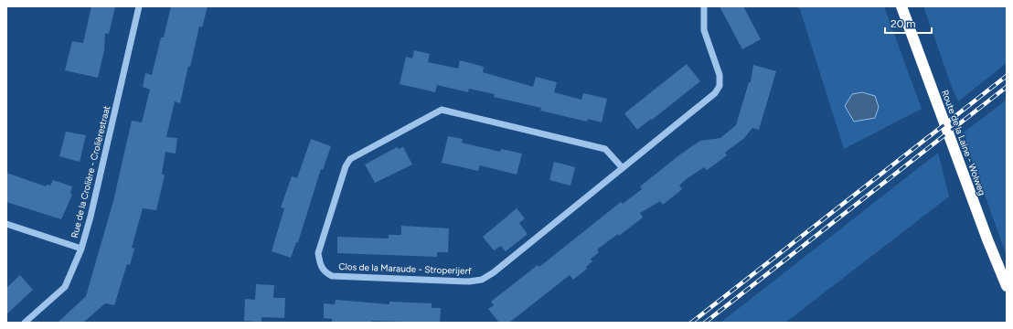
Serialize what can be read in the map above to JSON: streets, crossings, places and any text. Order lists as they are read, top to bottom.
{
  "streets": {
    "highway": ["Route de la Laine - Wolweg"],
    "street": ["Rue de la Crolière - Crolièrestraat", "Clos de la Maraude - Stroperijerf"]
  },
  "scale_bar": "20 m"
}
